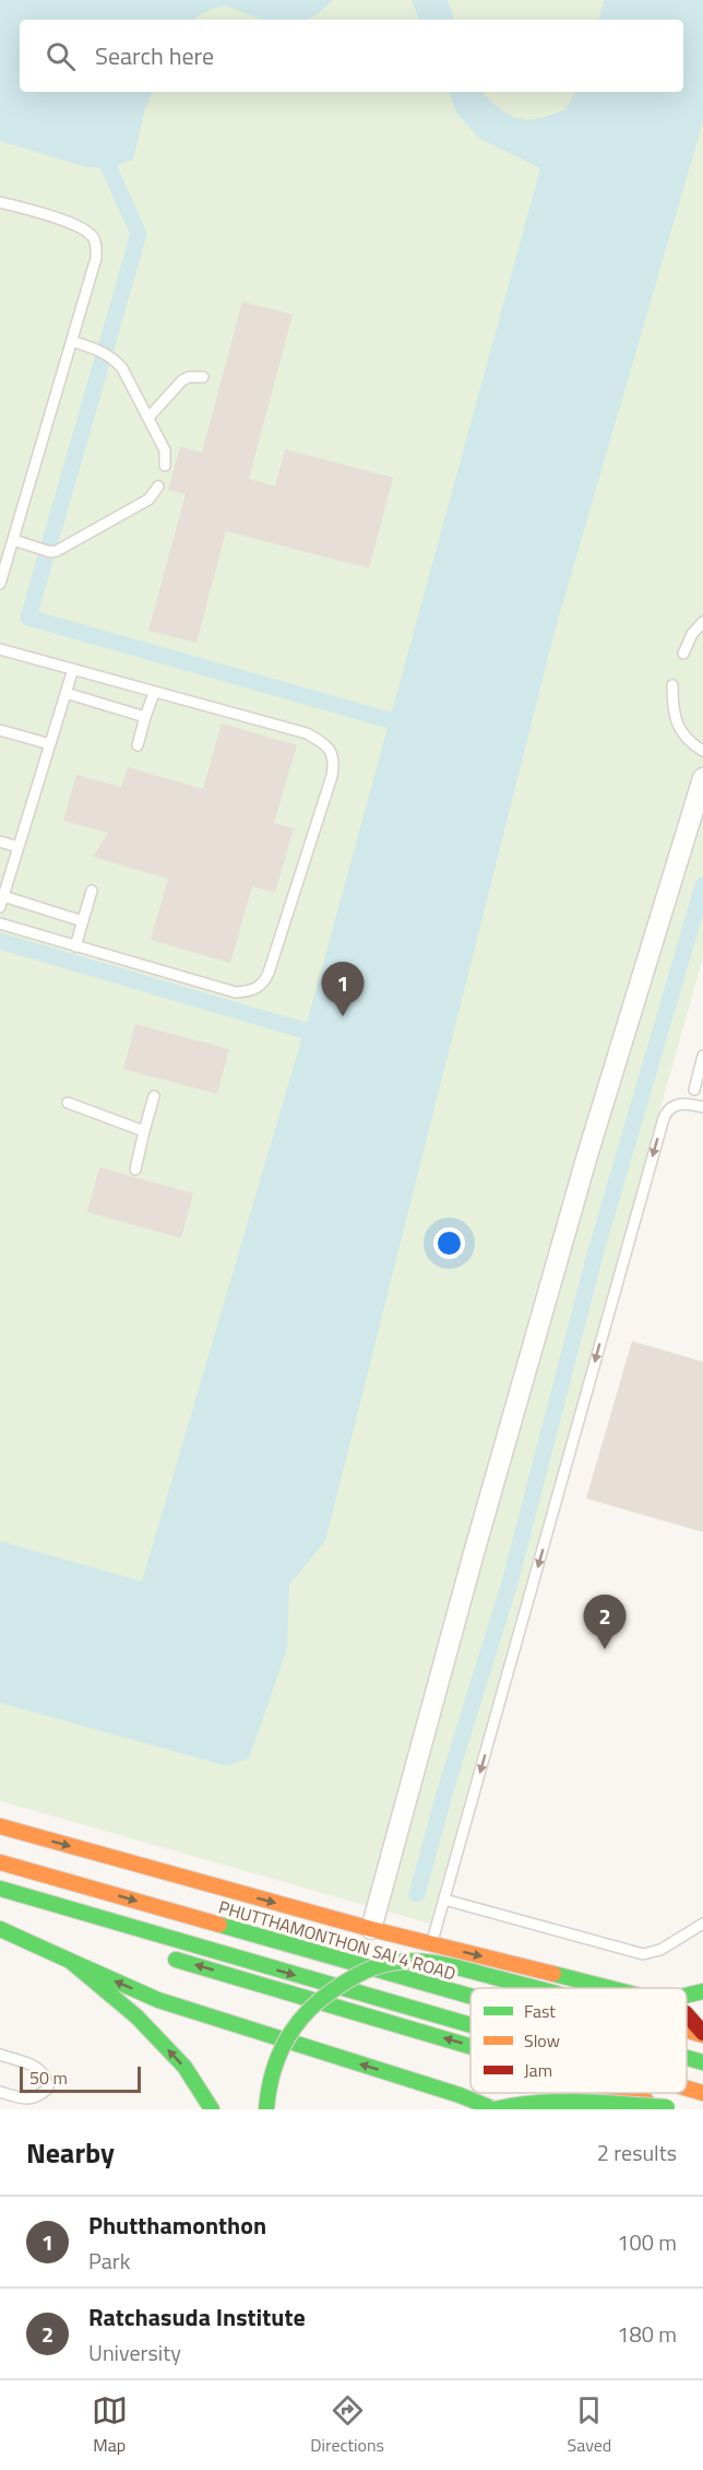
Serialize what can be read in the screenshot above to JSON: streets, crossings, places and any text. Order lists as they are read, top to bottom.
{
  "streets": {
    "main road": ["PHUTTHAMONTHON SAI 4 ROAD"]
  },
  "legend": ["Fast", "Slow", "Jam"],
  "scale_bar": "50 m",
  "page": {
    "search": "Search here",
    "pins": ["1", "2"],
    "scale": "50 m",
    "heading": ["Nearby", "2 results"],
    "list": [
      {
        "mark": "1",
        "name": "Phutthamonthon",
        "note": "Park",
        "value": "100 m"
      },
      {
        "mark": "2",
        "name": "Ratchasuda Institute",
        "note": "University",
        "value": "180 m"
      }
    ],
    "nav": ["Map", "Directions", "Saved"]
  }
}
